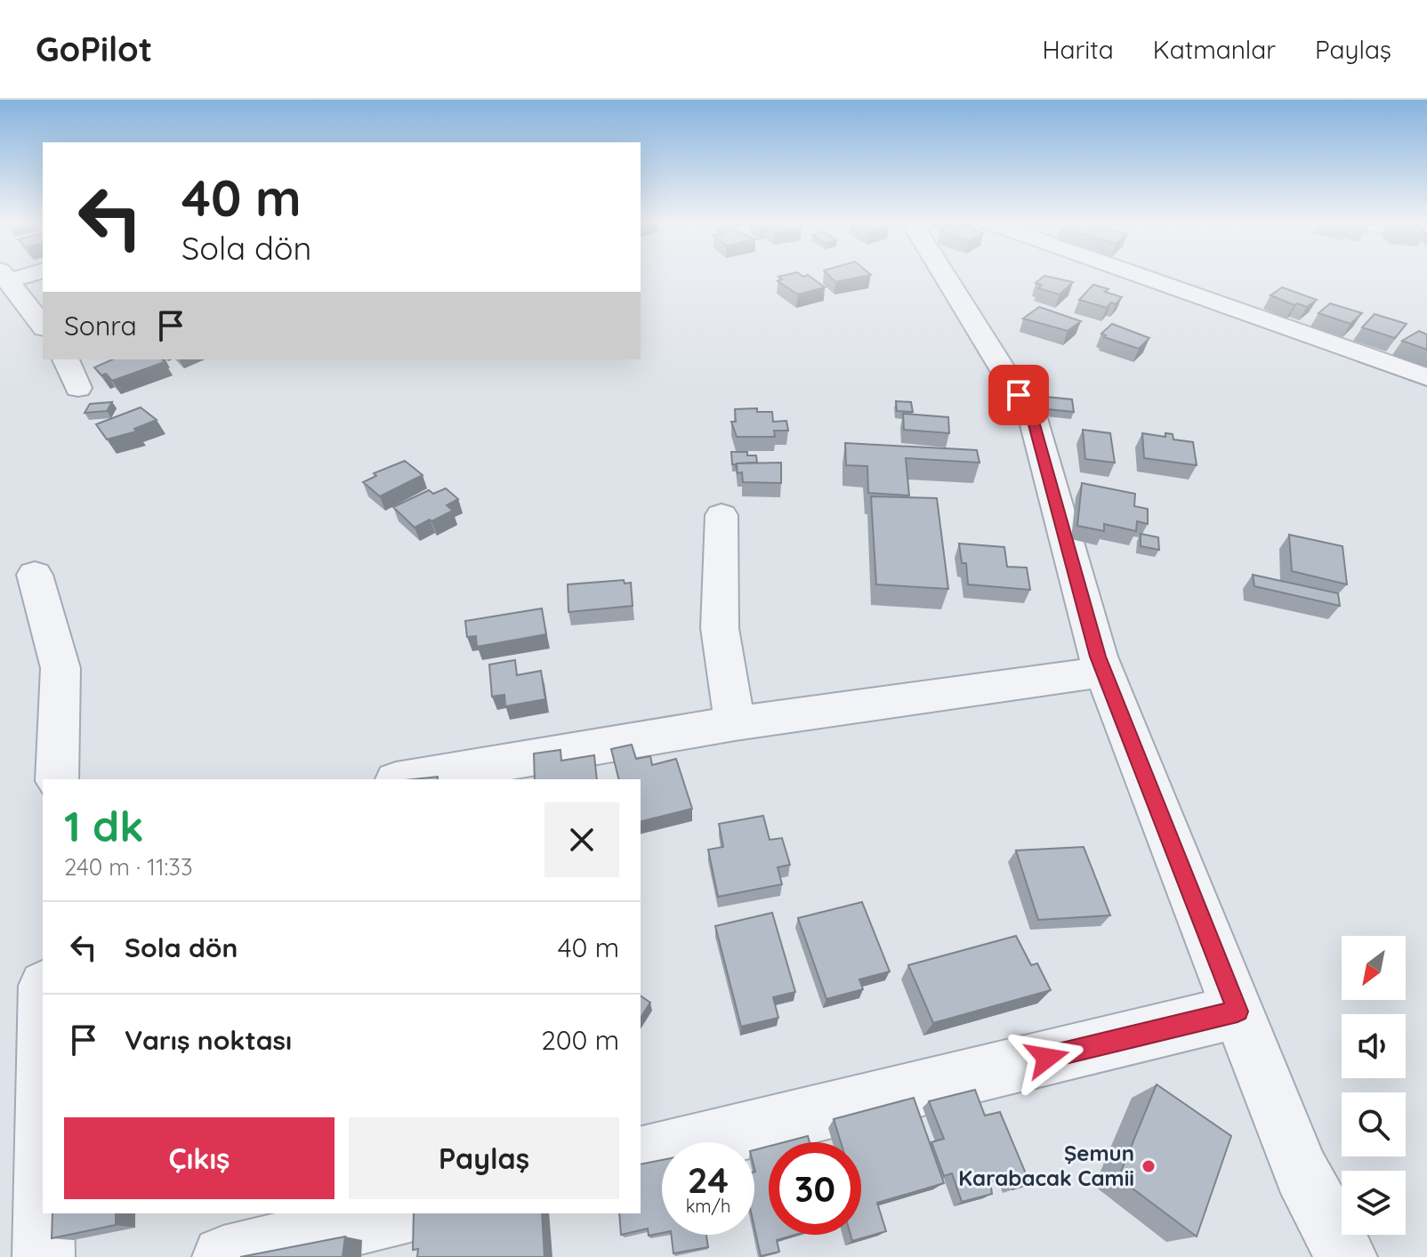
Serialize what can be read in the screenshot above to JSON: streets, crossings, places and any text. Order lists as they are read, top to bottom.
{
  "places": ["Şemun Karabacak Camii"],
  "north": "bottom left",
  "page": {
    "header": "GoPilot",
    "nav": ["Harita", "Katmanlar", "Paylaş"],
    "turn": ["40 m", "Sola dön"],
    "then": "Sonra",
    "heading": ["1 dk", "240 m · 11:33"],
    "list": [
      {
        "name": "Sola dön",
        "value": "40 m"
      },
      {
        "name": "Varış noktası",
        "value": "200 m"
      }
    ],
    "buttons": ["Çıkış", "Paylaş"],
    "speed": "24 km/h",
    "limit": "30"
  }
}
